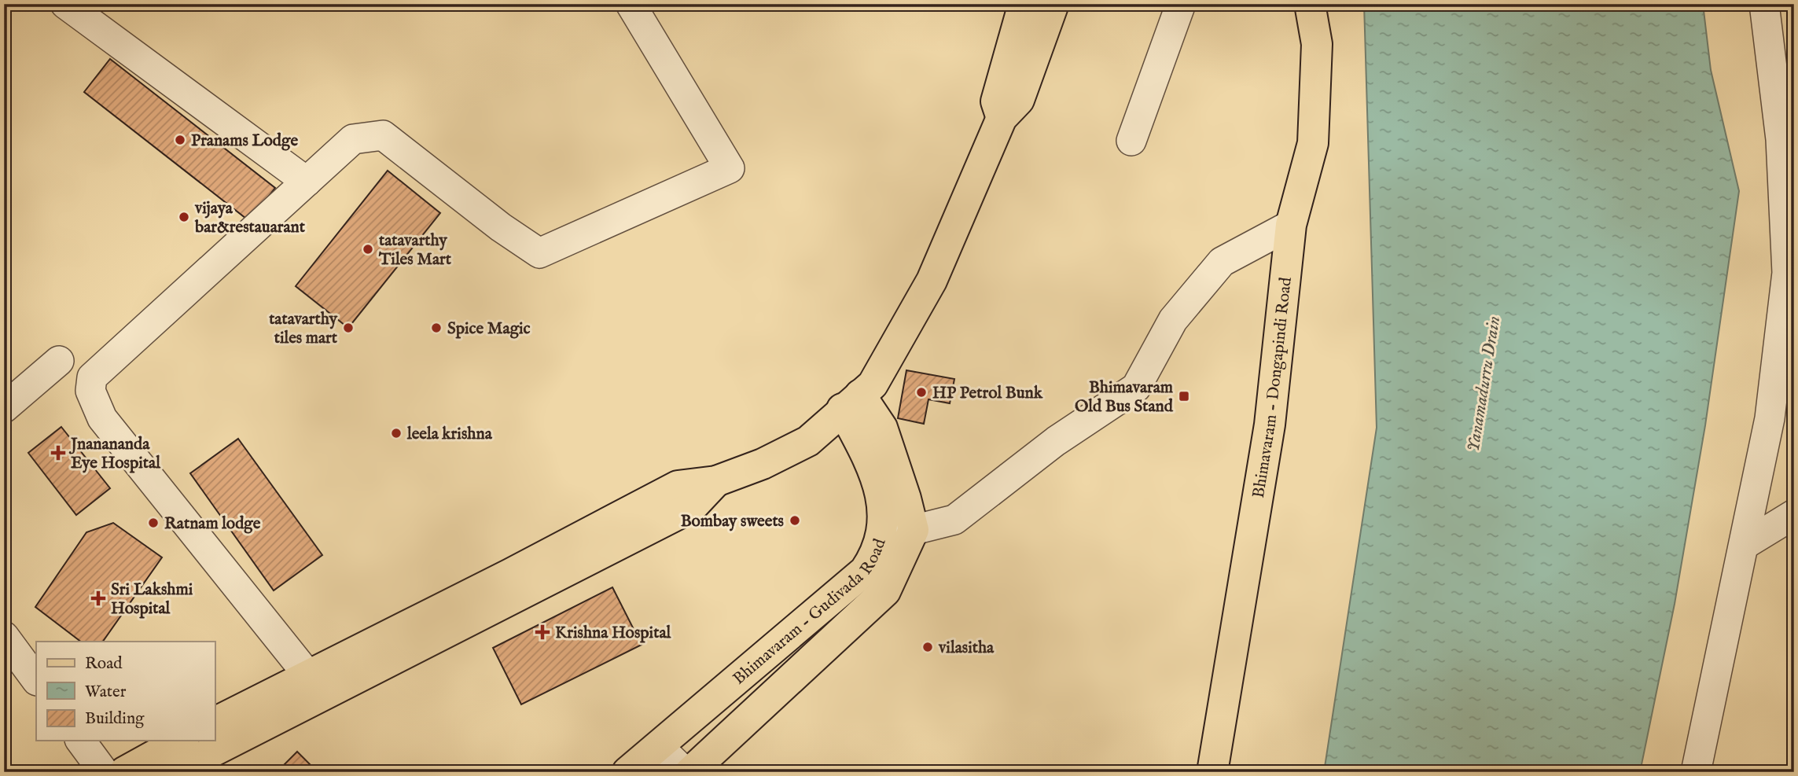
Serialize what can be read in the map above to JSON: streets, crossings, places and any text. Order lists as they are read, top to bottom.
{
  "streets": {
    "main road": ["Bhimavaram - Dongapindi Road", "Bhimavaram - Gudivada Road"]
  },
  "water": ["Yanamadurru Drain"],
  "places": {
    "other": [
      "Pranams Lodge",
      "vijaya bar&restauarant",
      "tatavarthy Tiles Mart",
      "tatavarthy tiles mart",
      "Spice Magic",
      "HP Petrol Bunk",
      "leela krishna",
      "Bombay sweets",
      "Ratnam lodge",
      "vilasitha"
    ],
    "transit": ["Bhimavaram Old Bus Stand"],
    "health": ["Jnanananda Eye Hospital", "Sri Lakshmi Hospital", "Krishna Hospital"]
  },
  "legend": ["Road", "Water", "Building"]
}
